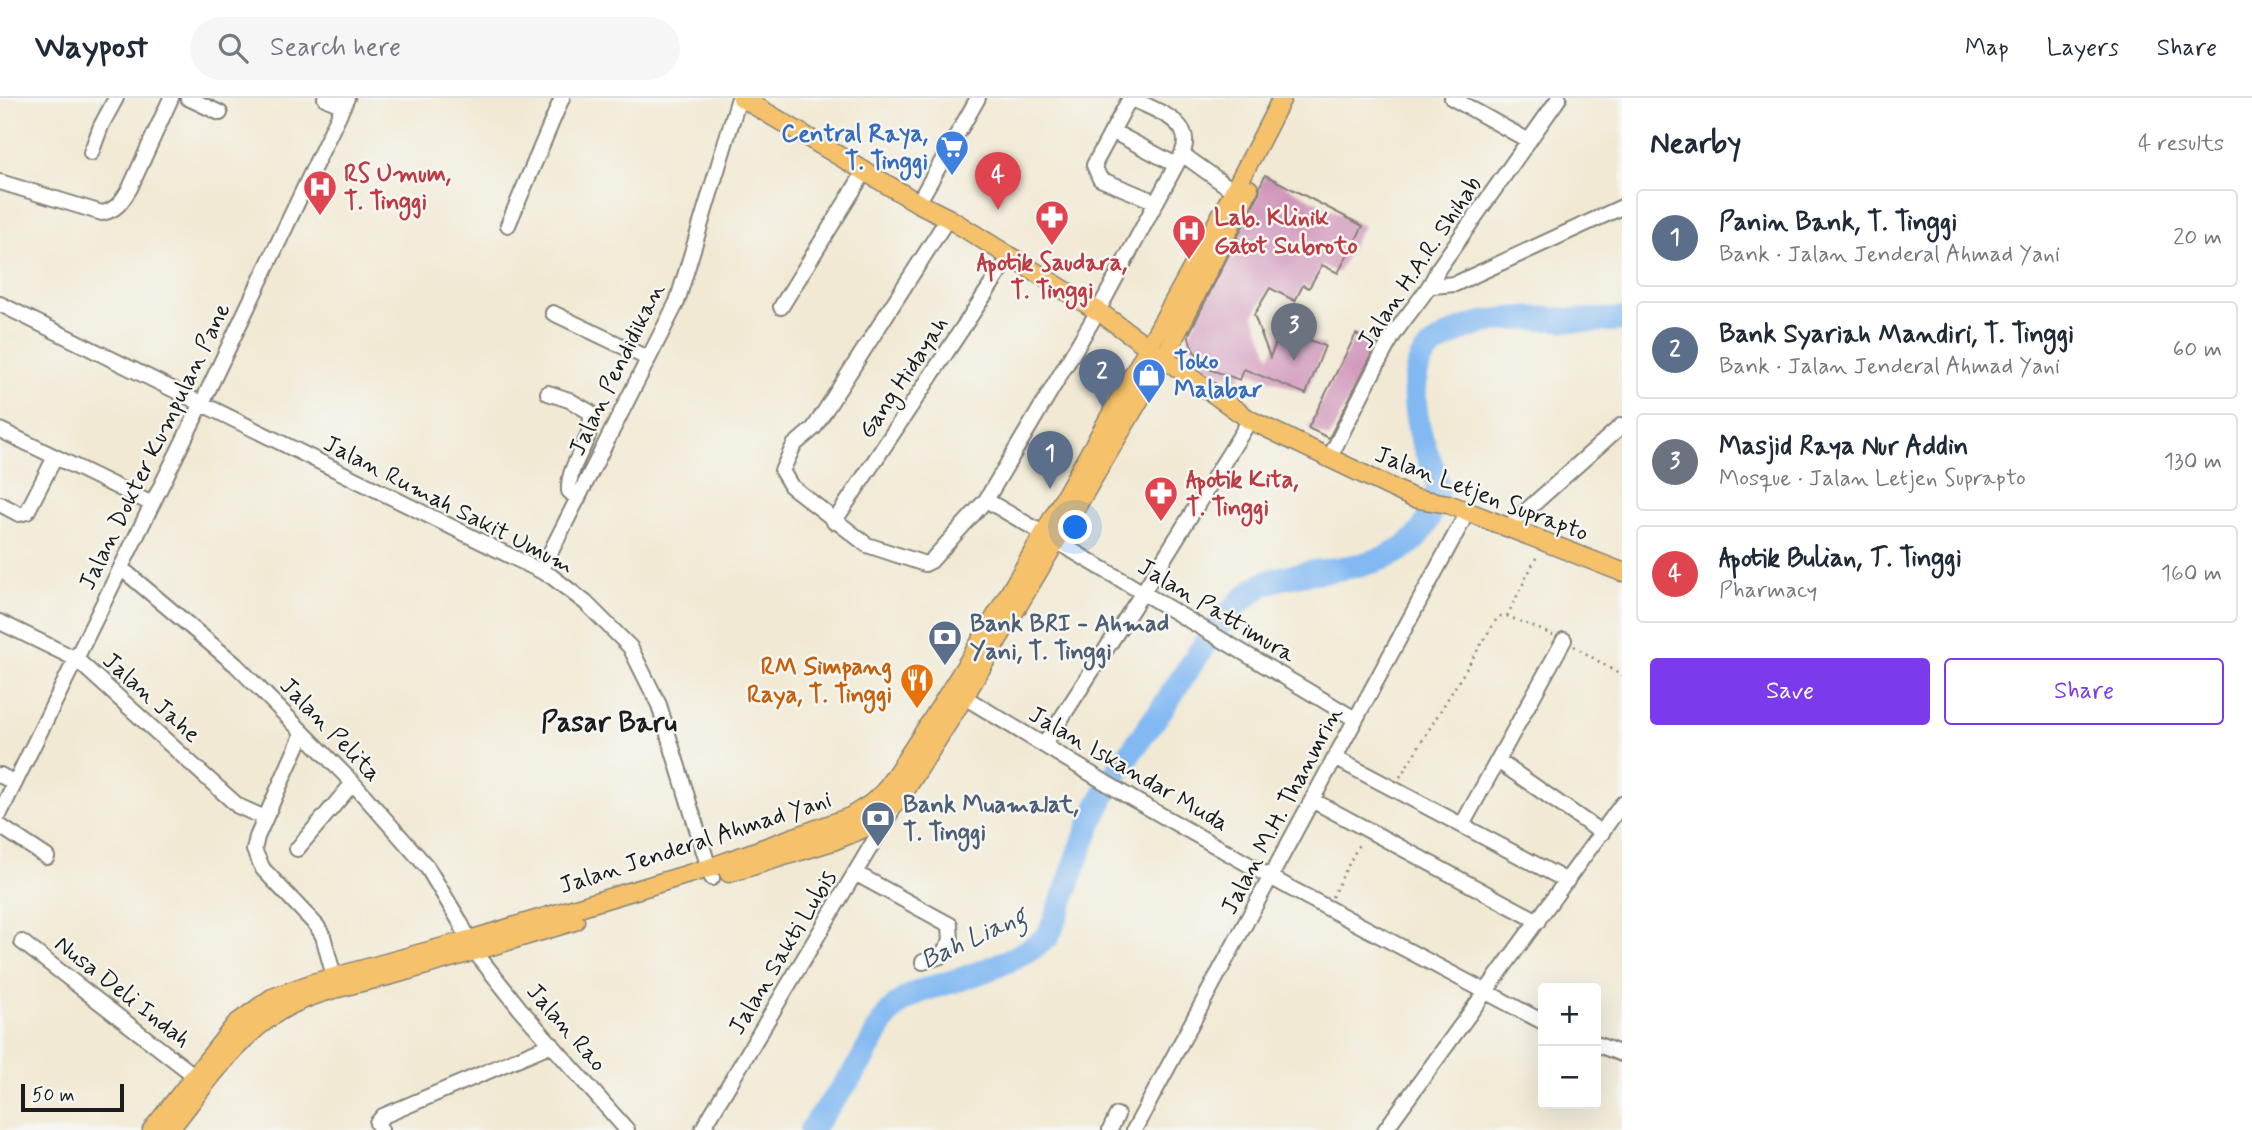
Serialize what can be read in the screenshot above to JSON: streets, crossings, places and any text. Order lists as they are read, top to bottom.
{
  "streets": {
    "main road": ["Jalan Letjen Suprapto", "Jalan Jenderal Ahmad Yani"],
    "street": [
      "Jalan H.A.R. Shihab",
      "Jalan Pendidikan",
      "Gang Hidayah",
      "Jalan Dokter Kumpulan Pane",
      "Jalan Rumah Sakit Umum",
      "Jalan Pattimura",
      "Jalan Jahe",
      "Jalan Pelita",
      "Jalan Iskandar Muda",
      "Jalan M.H. Thanmrin",
      "Jalan Sakti Lubis",
      "Nusa Deli Indah",
      "Jalan Rao"
    ]
  },
  "crossings": [
    ["Jalan H.A.R. Shihab", "Jalan Letjen Suprapto"],
    ["Jalan Pendidikan", "Jalan Letjen Suprapto"],
    ["Jalan Pendidikan", "Jalan Rumah Sakit Umum"],
    ["Gang Hidayah", "Jalan Letjen Suprapto"],
    ["Jalan Dokter Kumpulan Pane", "Jalan Rumah Sakit Umum"],
    ["Jalan Dokter Kumpulan Pane", "Jalan Jahe"],
    ["Jalan Dokter Kumpulan Pane", "Jalan Pelita"],
    ["Jalan Letjen Suprapto", "Jalan M.H. Thanmrin"],
    ["Jalan Letjen Suprapto", "Jalan Jenderal Ahmad Yani"],
    ["Jalan Rumah Sakit Umum", "Jalan Jenderal Ahmad Yani"],
    ["Jalan Pattimura", "Jalan M.H. Thanmrin"],
    ["Jalan Pattimura", "Jalan Jenderal Ahmad Yani"],
    ["Jalan Pelita", "Jalan Jenderal Ahmad Yani"],
    ["Jalan Pelita", "Jalan Rao"],
    ["Jalan Iskandar Muda", "Jalan M.H. Thanmrin"],
    ["Jalan Iskandar Muda", "Jalan Jenderal Ahmad Yani"],
    ["Jalan Jenderal Ahmad Yani", "Jalan Sakti Lubis"],
    ["Jalan Jenderal Ahmad Yani", "Nusa Deli Indah"],
    ["Jalan Jenderal Ahmad Yani", "Jalan Rao"]
  ],
  "districts": ["Pasar Baru"],
  "water": ["Bah Liang"],
  "places": {
    "supermarket": ["Central Raya, T. Tinggi"],
    "hospital": ["RS Umum, T. Tinggi", "Lab. Klinik Gatot Subroto"],
    "pharmacy": ["Apotik Saudara, T. Tinggi", "Apotik Kita, T. Tinggi"],
    "shop": ["Toko Malabar"],
    "bank": ["Bank BRI - Ahmad Yani, T. Tinggi", "Bank Muamalat, T. Tinggi"],
    "restaurant": ["RM Simpang Raya, T. Tinggi"]
  },
  "scale_bar": "50 m",
  "page": {
    "header": "Waypost",
    "search": "Search here",
    "nav": ["Map", "Layers", "Share"],
    "heading": ["Nearby", "4 results"],
    "pins": [
      "4",
      "3",
      "2",
      "1"
    ],
    "list": [
      {
        "mark": "1",
        "name": "Panin Bank, T. Tinggi",
        "note": "Bank · Jalan Jenderal Ahmad Yani",
        "value": "20 m"
      },
      {
        "mark": "2",
        "name": "Bank Syariah Mandiri, T. Tinggi",
        "note": "Bank · Jalan Jenderal Ahmad Yani",
        "value": "60 m"
      },
      {
        "mark": "3",
        "name": "Masjid Raya Nur Addin",
        "note": "Mosque · Jalan Letjen Suprapto",
        "value": "130 m"
      },
      {
        "mark": "4",
        "name": "Apotik Bulian, T. Tinggi",
        "note": "Pharmacy",
        "value": "160 m"
      }
    ],
    "buttons": ["Save", "Share"],
    "map_buttons": ["+", "−"],
    "scale": "50 m"
  }
}
